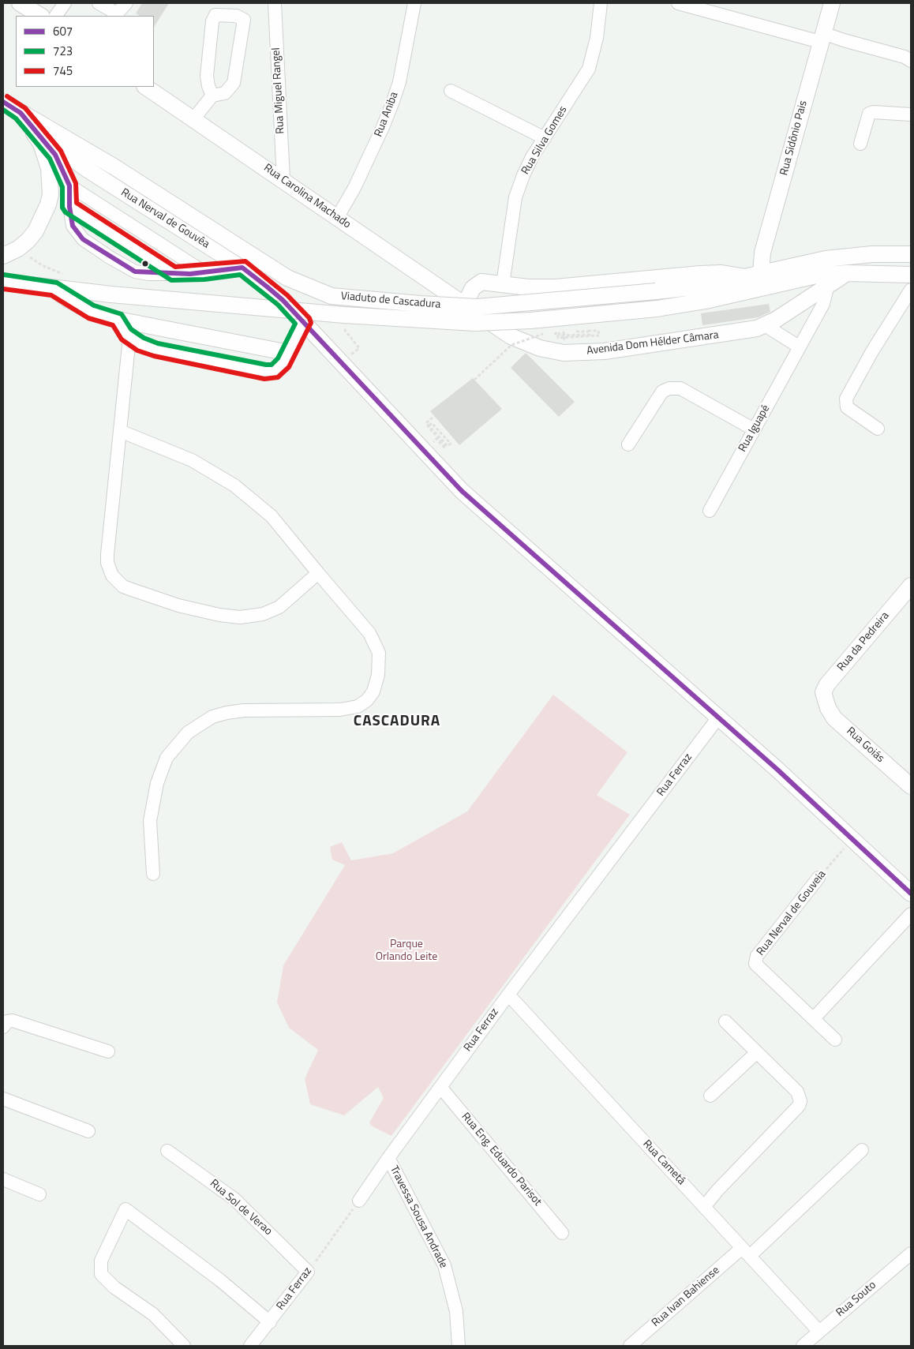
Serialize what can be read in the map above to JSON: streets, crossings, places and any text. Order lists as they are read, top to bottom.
{
  "streets": {
    "main road": [
      "Rua Sidônio Pais",
      "Rua Carolina Machado",
      "Rua Nerval de Gouvêa",
      "Viaduto de Cascadura",
      "Avenida Dom Hélder Câmara",
      "Rua da Pedreira",
      "Rua Goiás"
    ],
    "street": [
      "Rua Miguel Rangel",
      "Rua Aniba",
      "Rua Silva Gomes",
      "Rua Iguapé",
      "Rua Ferraz",
      "Rua Nerval de Gouveia",
      "Rua Eng. Eduardo Parisot",
      "Rua Cametá",
      "Rua Sol de Verao",
      "Travessa Sousa Andrade",
      "Rua Ivan Bahiense",
      "Rua Souto"
    ]
  },
  "crossings": [
    ["Rua Miguel Rangel", "Rua Carolina Machado"],
    ["Rua Aniba", "Rua Carolina Machado"],
    ["Rua Sidônio Pais", "Viaduto de Cascadura"],
    ["Rua Carolina Machado", "Avenida Dom Hélder Câmara"],
    ["Rua Nerval de Gouvêa", "Viaduto de Cascadura"],
    ["Rua Nerval de Gouvêa", "Rua Ferraz"],
    ["Rua Nerval de Gouvêa", "Rua Nerval de Gouveia"],
    ["Viaduto de Cascadura", "Avenida Dom Hélder Câmara"],
    ["Avenida Dom Hélder Câmara", "Rua Iguapé"],
    ["Rua da Pedreira", "Rua Goiás"],
    ["Rua Ferraz", "Rua Eng. Eduardo Parisot"],
    ["Rua Ferraz", "Rua Cametá"],
    ["Rua Ferraz", "Rua Sol de Verao"],
    ["Rua Ferraz", "Travessa Sousa Andrade"],
    ["Rua Cametá", "Rua Ivan Bahiense"],
    ["Rua Cametá", "Rua Souto"]
  ],
  "districts": ["CASCADURA"],
  "parks": ["Parque Orlando Leite"],
  "lines": ["transit line 745", "transit line 607", "transit line 723"],
  "legend": ["607", "723", "745"]
}
